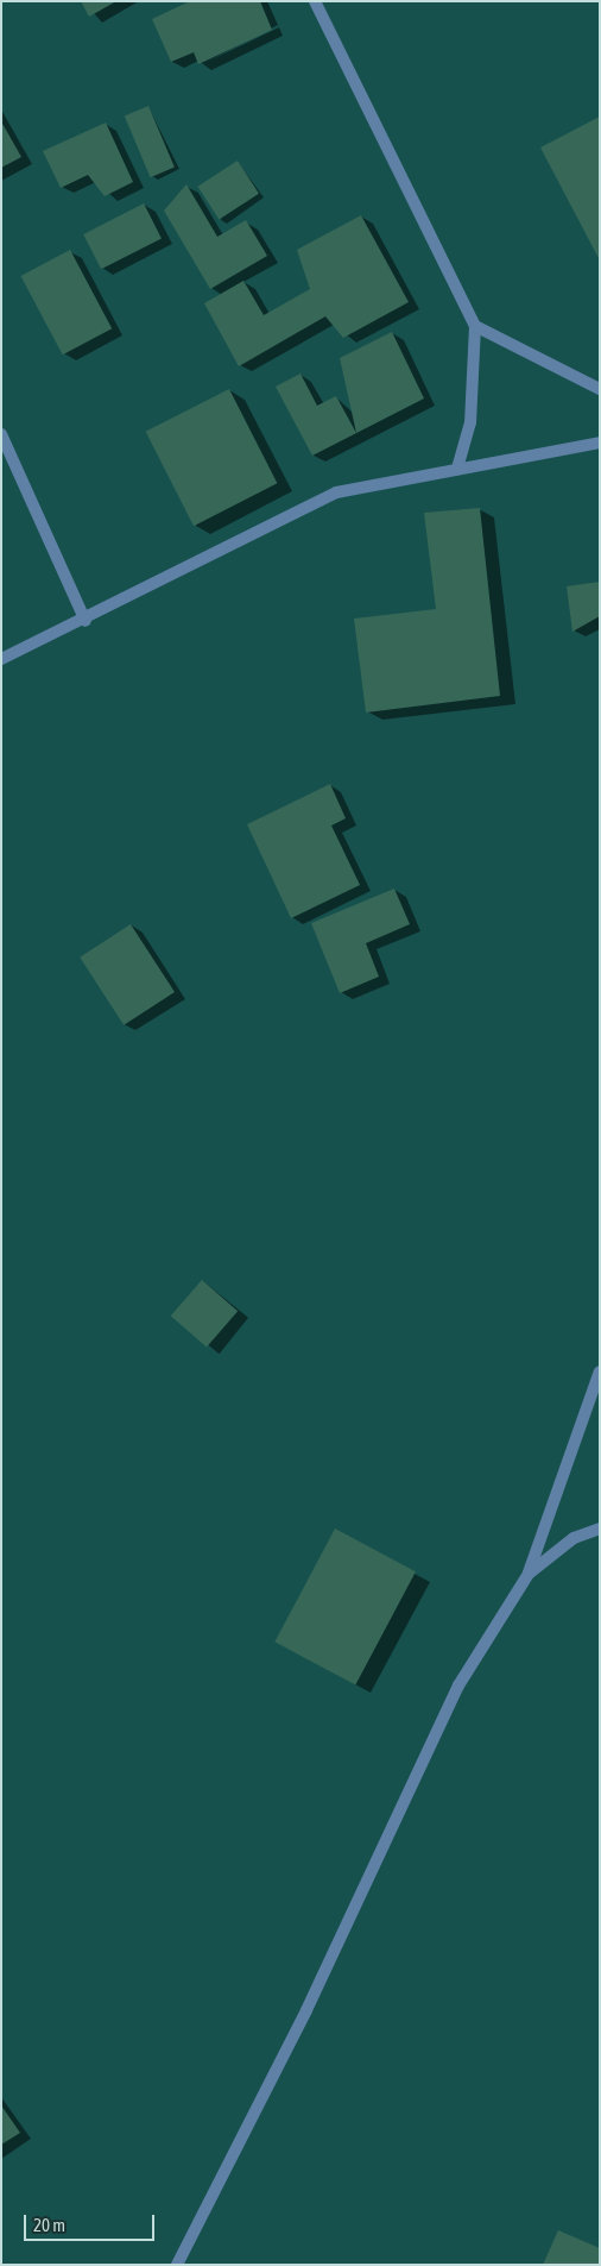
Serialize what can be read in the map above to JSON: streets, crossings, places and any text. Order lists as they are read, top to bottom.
{
  "scale_bar": "20 m"
}
